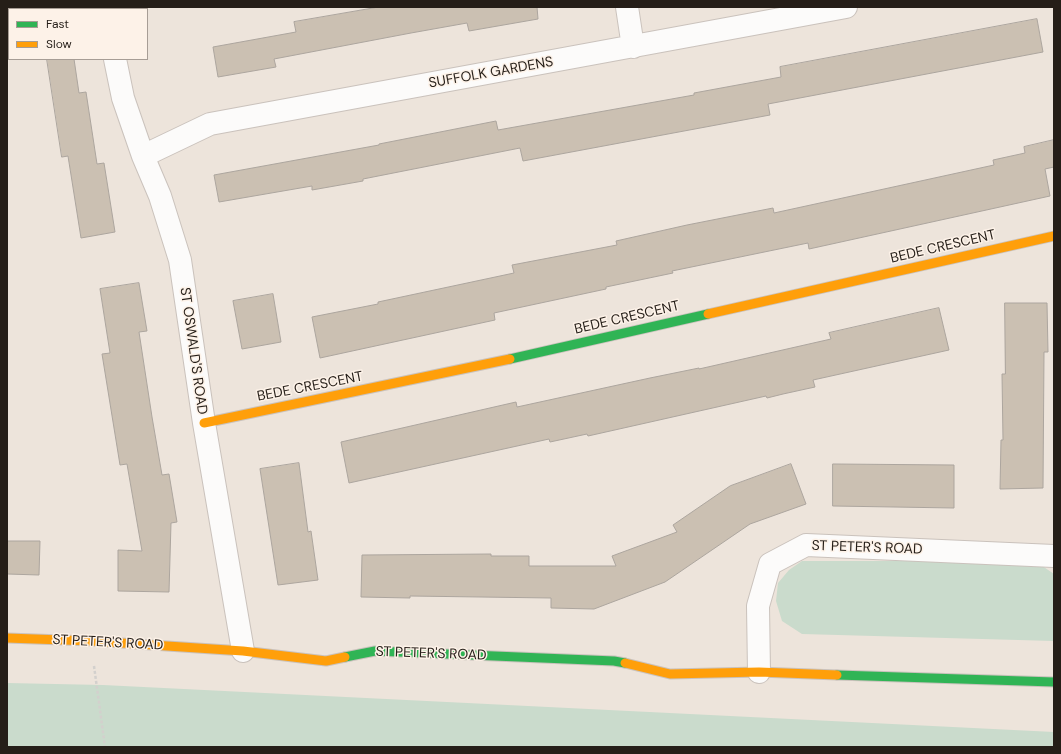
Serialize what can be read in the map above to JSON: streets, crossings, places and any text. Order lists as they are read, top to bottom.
{
  "streets": {
    "street": [
      "SUFFOLK GARDENS",
      "BEDE CRESCENT",
      "ST OSWALD'S ROAD",
      "ST PETER'S ROAD"
    ]
  },
  "crossings": [
    ["SUFFOLK GARDENS", "ST OSWALD'S ROAD"],
    ["BEDE CRESCENT", "ST OSWALD'S ROAD"],
    ["ST OSWALD'S ROAD", "ST PETER'S ROAD"]
  ],
  "legend": ["Fast", "Slow"]
}
